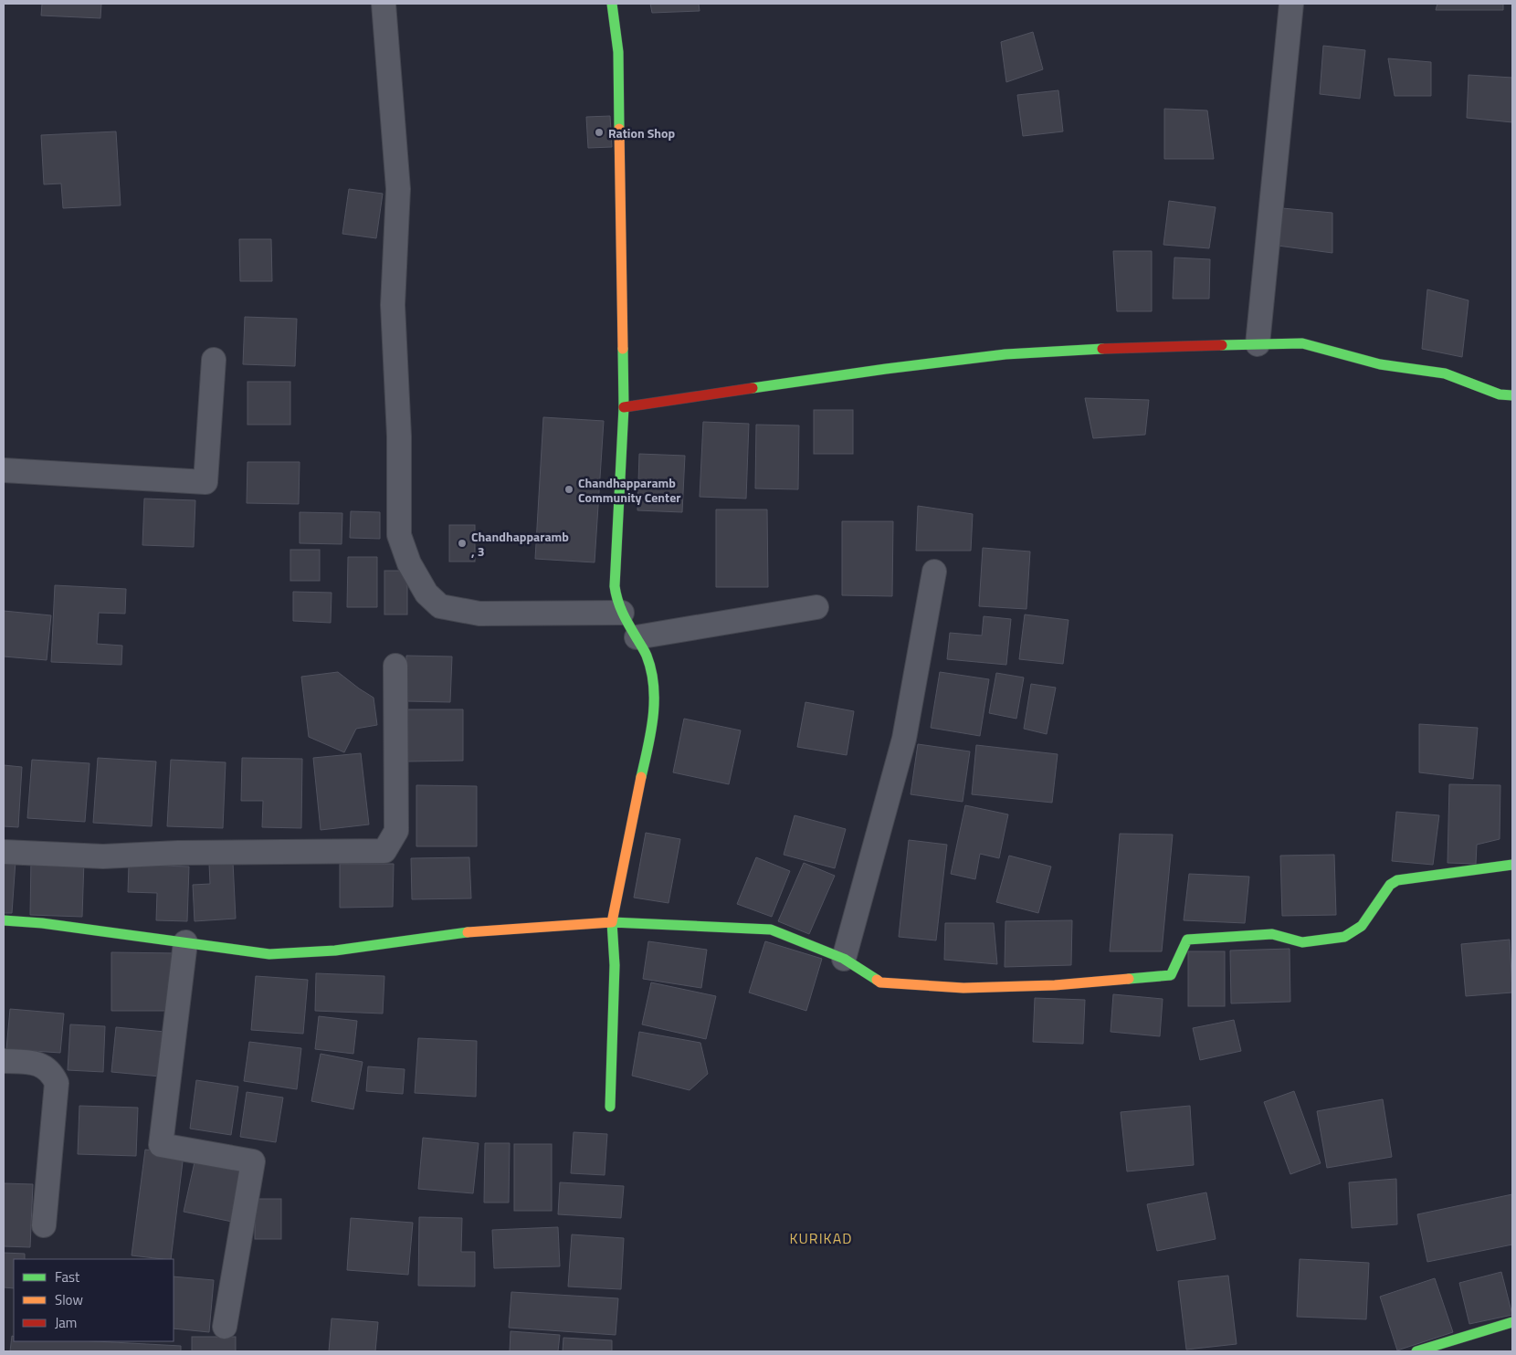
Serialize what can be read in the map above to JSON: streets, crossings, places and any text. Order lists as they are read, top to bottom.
{
  "districts": ["KURIKAD"],
  "places": ["Ration Shop", "Chandhapparamb Community Center", "Chandhapparamb , 3"],
  "legend": ["Fast", "Slow", "Jam"]
}
